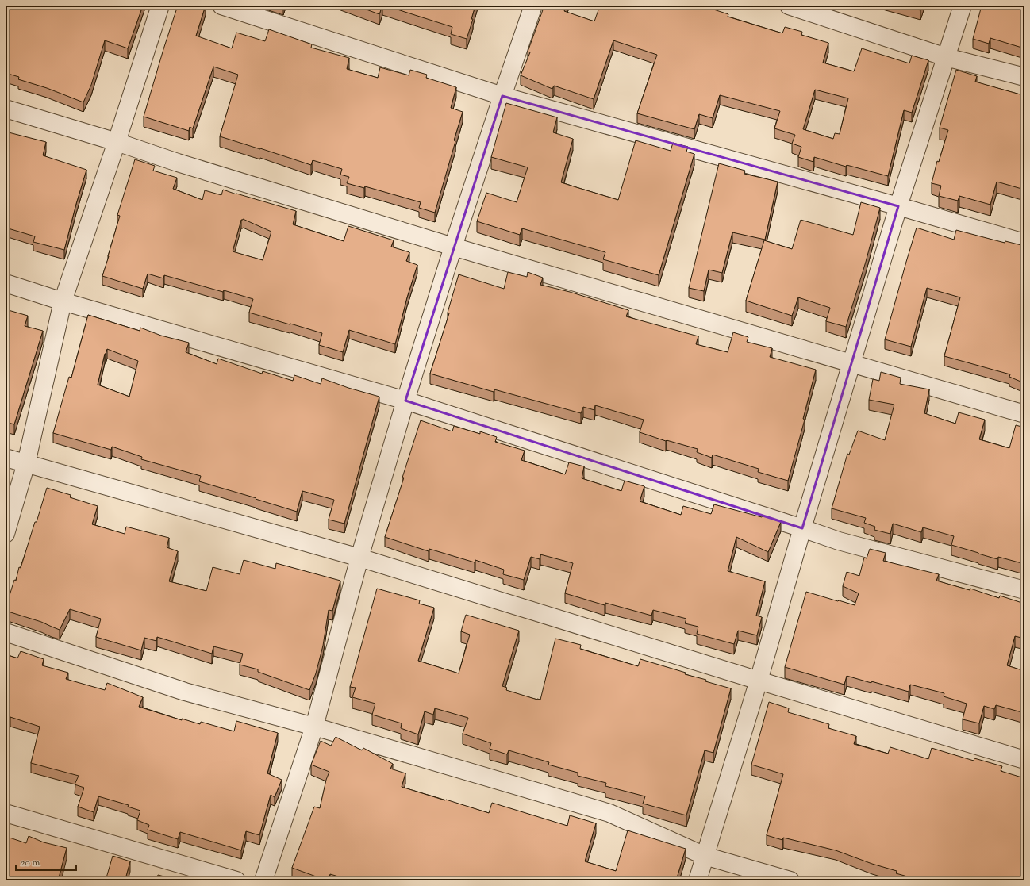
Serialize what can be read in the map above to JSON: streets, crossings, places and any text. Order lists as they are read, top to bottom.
{
  "scale_bar": "20 m"
}
